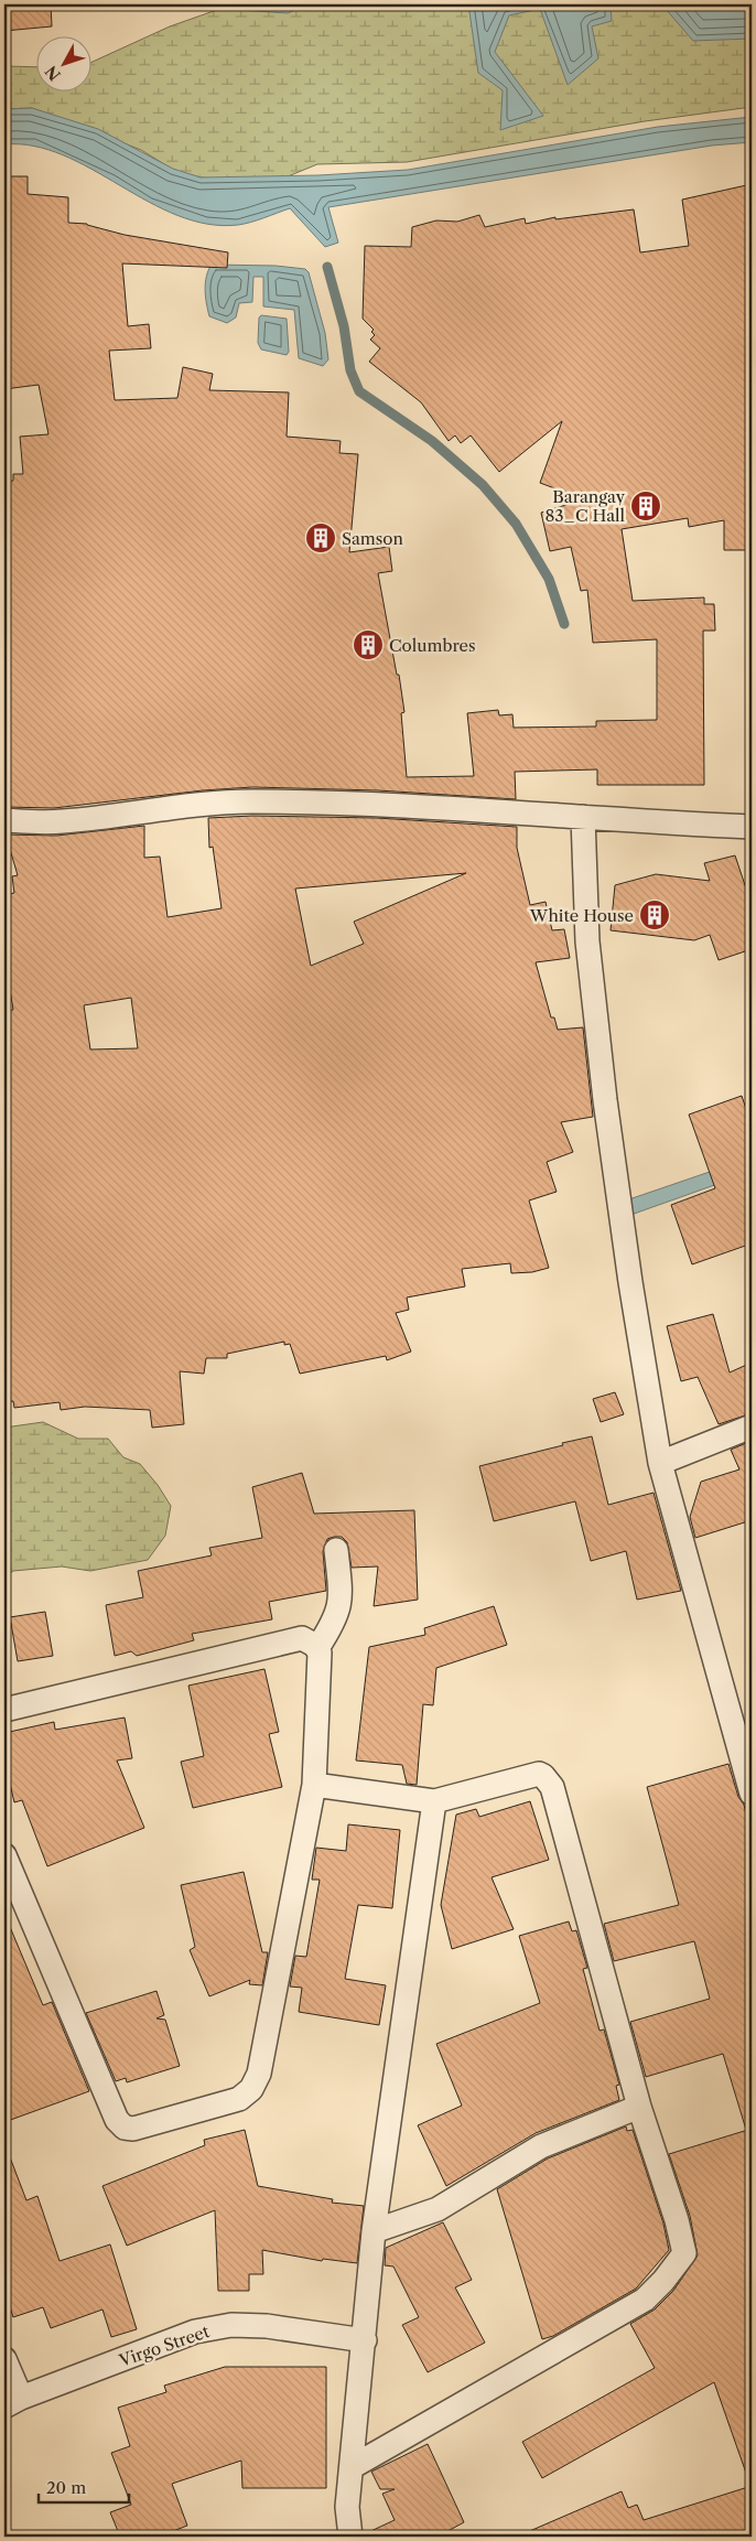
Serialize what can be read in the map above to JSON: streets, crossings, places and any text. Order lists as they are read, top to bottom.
{
  "streets": {
    "street": ["Virgo Street"]
  },
  "places": {
    "building": [
      "Barangay 83_C Hall",
      "Samson",
      "Columbres",
      "White House"
    ]
  },
  "scale_bar": "20 m",
  "north": "bottom left"
}
